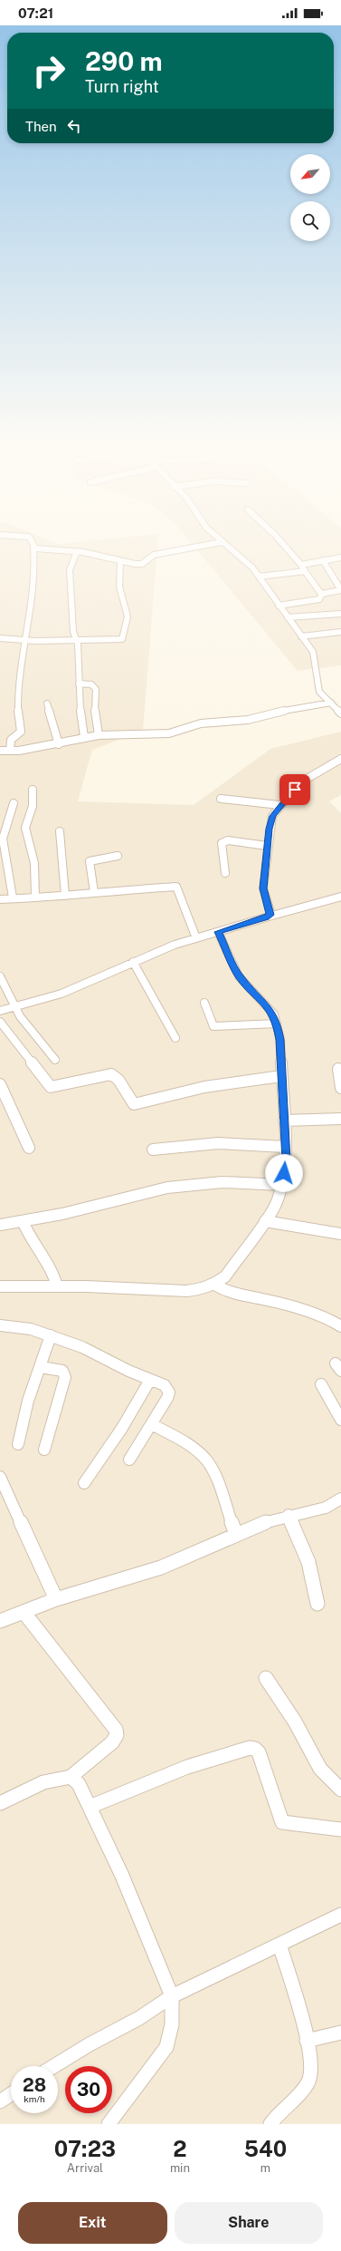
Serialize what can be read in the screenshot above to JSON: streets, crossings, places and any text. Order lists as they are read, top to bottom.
{
  "north": "bottom left",
  "page": {
    "status": "07:21",
    "turn": ["290 m", "Turn right"],
    "then": "Then",
    "speed": "28 km/h",
    "limit": "30",
    "eta": [
      "07:23",
      "Arrival",
      "2",
      "min",
      "540",
      "m"
    ],
    "buttons": ["Exit", "Share"]
  }
}
